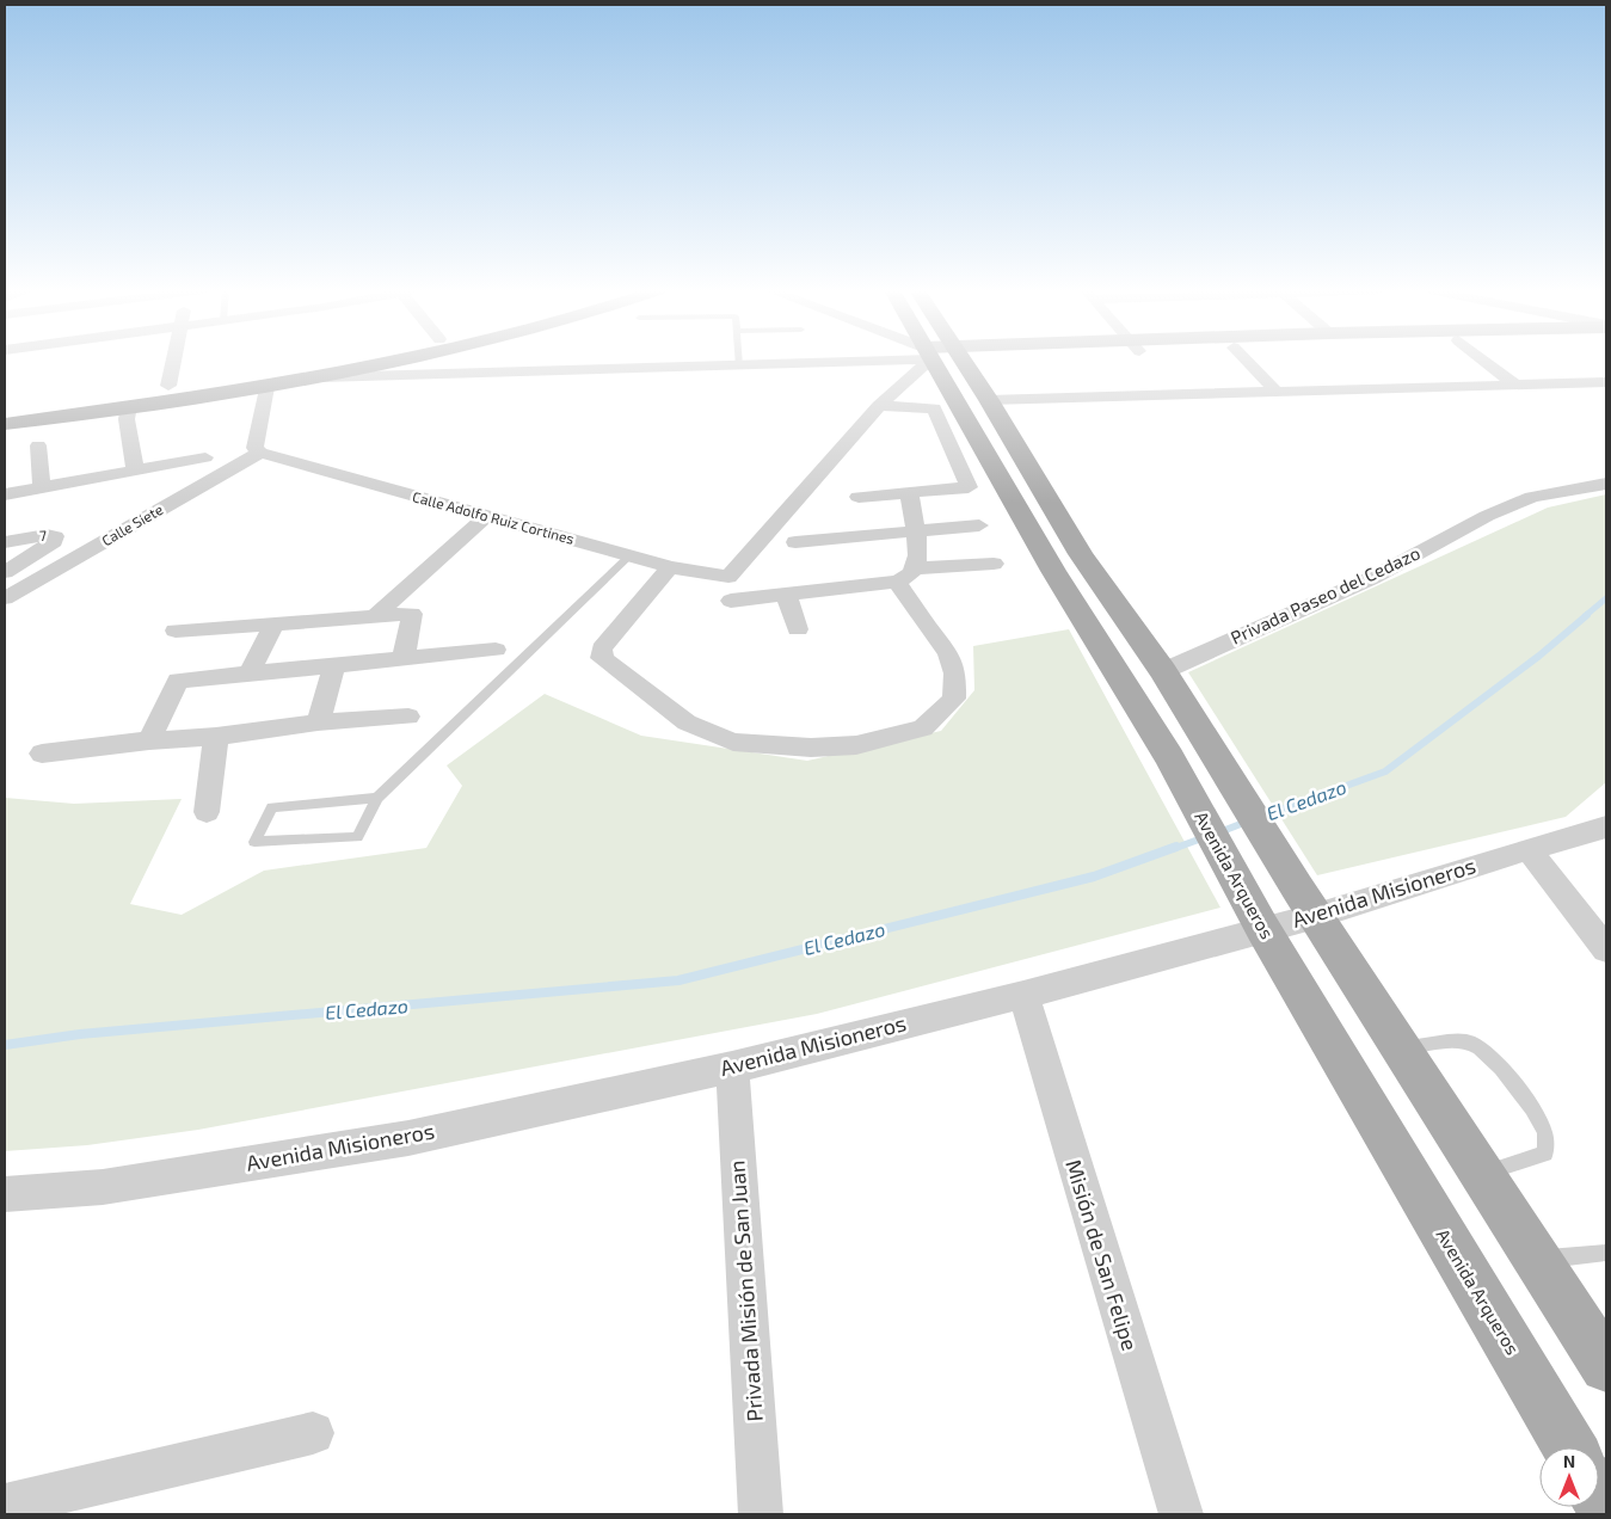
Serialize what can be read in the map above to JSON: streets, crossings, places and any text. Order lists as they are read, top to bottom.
{
  "streets": {
    "main road": ["Avenida Arqueros"],
    "street": [
      "Calle Adolfo Ruiz Cortines",
      "Calle Siete",
      "7",
      "Privada Paseo del Cedazo",
      "Avenida Misioneros",
      "Misión de San Felipe",
      "Privada Misión de San Juan"
    ]
  },
  "crossings": [
    ["Calle Adolfo Ruiz Cortines", "Calle Siete"],
    ["Privada Paseo del Cedazo", "Avenida Arqueros"],
    ["Avenida Arqueros", "Avenida Misioneros"],
    ["Avenida Misioneros", "Misión de San Felipe"],
    ["Avenida Misioneros", "Privada Misión de San Juan"]
  ],
  "water": ["El Cedazo"],
  "north": "top"
}
